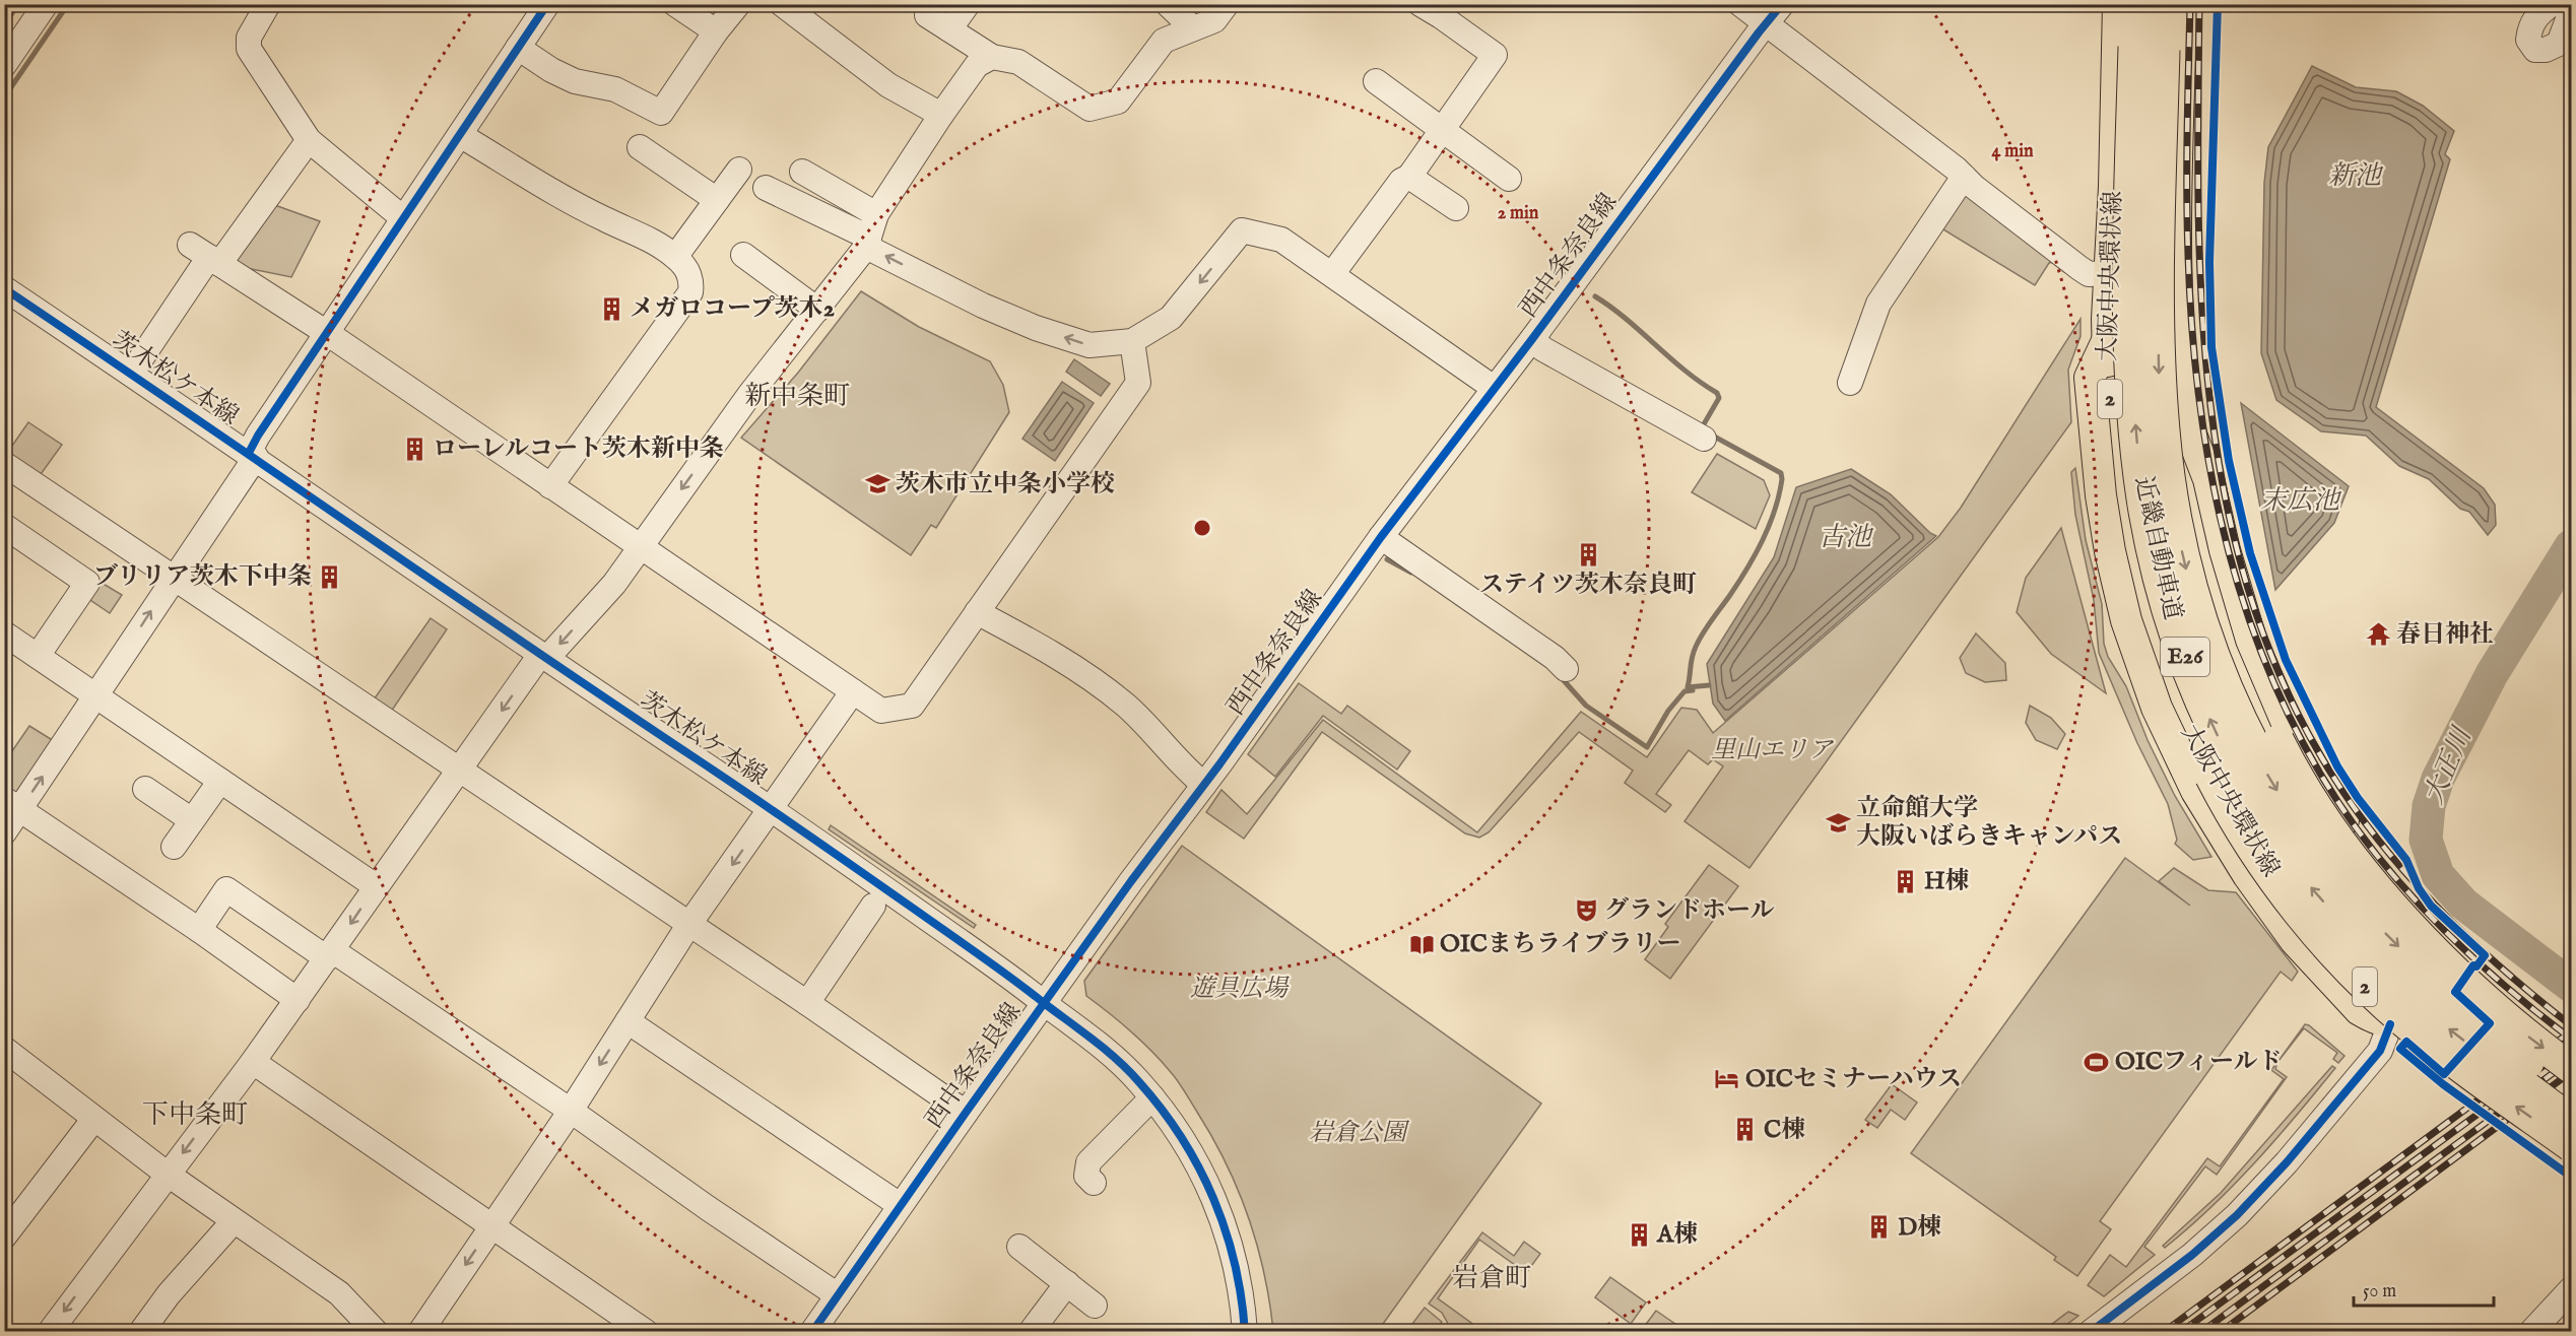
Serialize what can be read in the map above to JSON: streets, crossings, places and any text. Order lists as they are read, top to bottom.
{
  "streets": {
    "highway": ["近畿自動車道", "E26"],
    "main road": ["大阪中央環状線", "2"],
    "street": ["西中条奈良線", "茨木松ケ本線"]
  },
  "crossings": [
    ["西中条奈良線", "茨木松ケ本線"]
  ],
  "districts": ["新中条町", "下中条町", "岩倉町"],
  "water": [
    "新池",
    "末広池",
    "古池",
    "大正川"
  ],
  "parks": ["里山エリア", "遊具広場", "岩倉公園"],
  "places": {
    "building": [
      "メガロコープ茨木2",
      "ローレルコート茨木新中条",
      "ステイツ茨木奈良町",
      "ブリリア茨木下中条",
      "H棟",
      "C棟",
      "D棟",
      "A棟"
    ],
    "school or university": ["茨木市立中条小学校", "立命館大学 大阪いばらきキャンパス"],
    "temple": ["春日神社"],
    "theatre": ["グランドホール"],
    "library": ["OICまちライブラリー"],
    "sports": ["OICフィールド"],
    "hotel": ["OICセミナーハウス"]
  },
  "scale_bar": "50 m",
  "rings": ["4 min", "2 min"]
}
